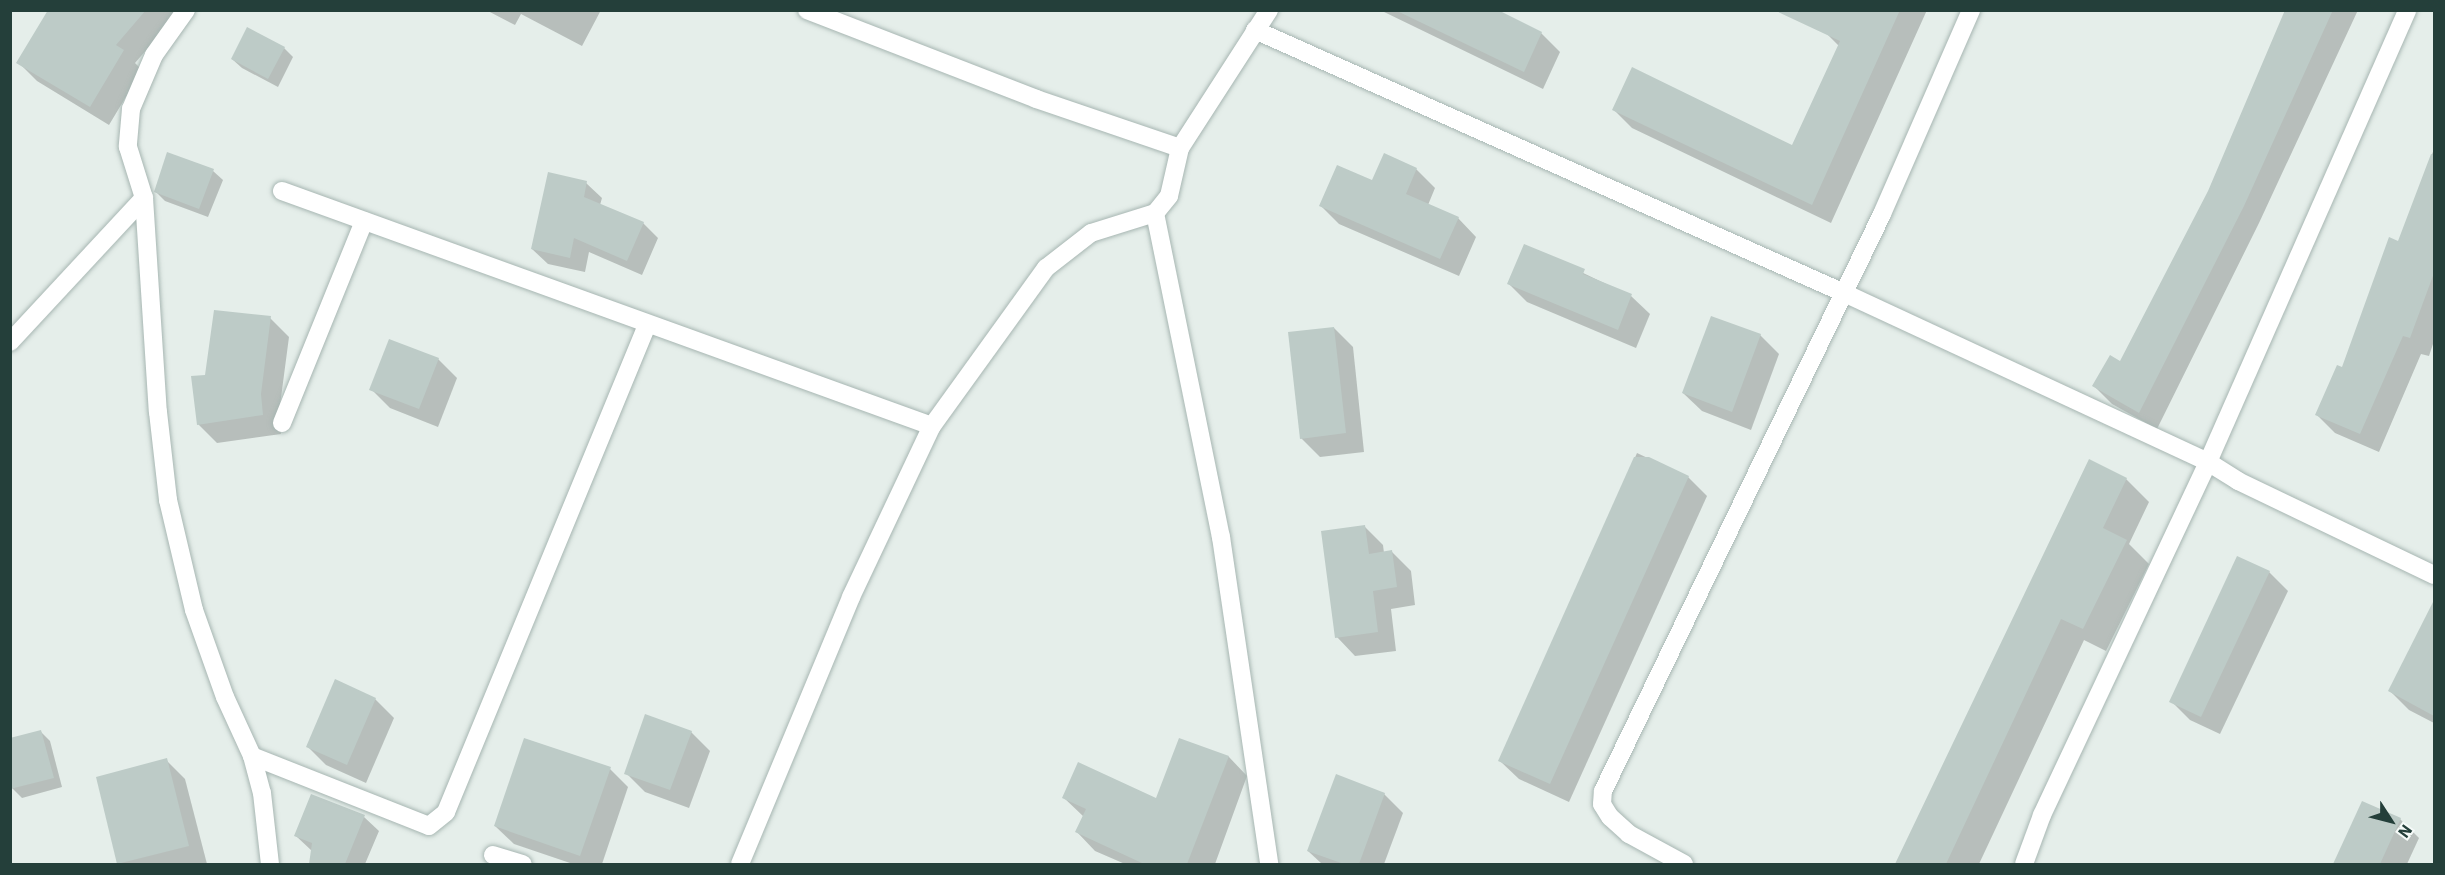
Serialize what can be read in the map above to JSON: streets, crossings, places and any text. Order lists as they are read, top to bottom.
{
  "north": "bottom right"
}
